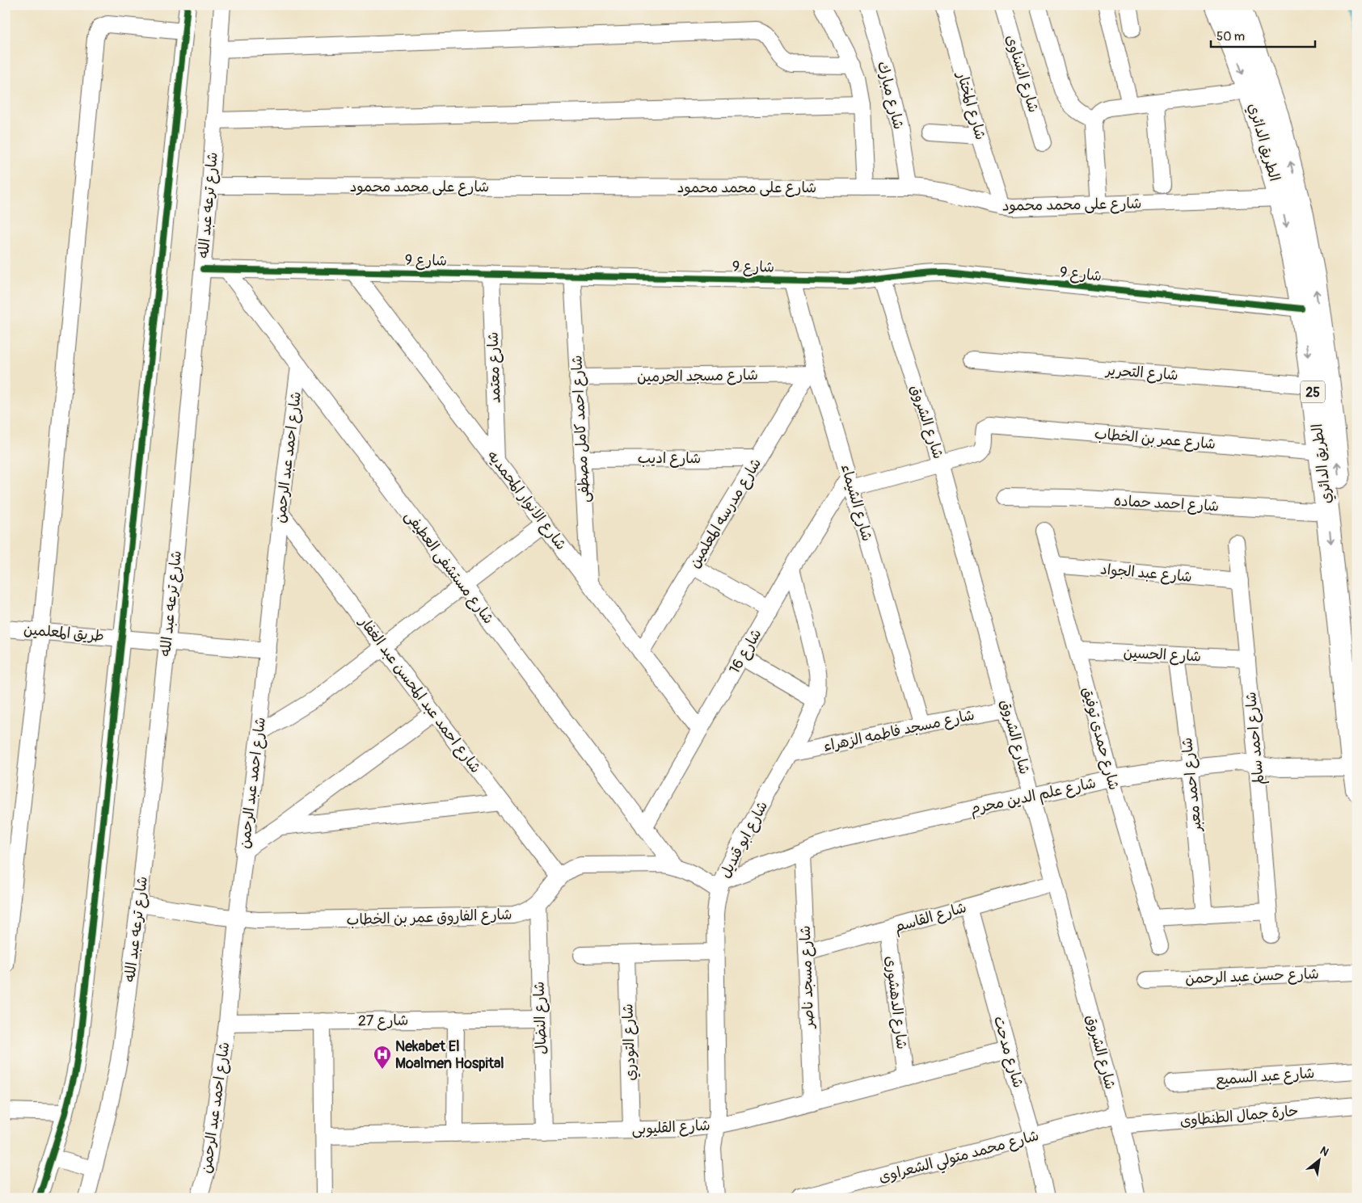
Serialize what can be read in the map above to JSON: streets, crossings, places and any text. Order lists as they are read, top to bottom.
{
  "streets": {
    "highway": ["الطريق الدائري", "25"],
    "street": [
      "شارع الشناوى",
      "شارع مبارك",
      "شارع المختار",
      "شارع على محمد محمود",
      "شارع ترعه عبد الله",
      "شارع 9",
      "شارع معتمد",
      "شارع التحرير",
      "شارع مسجد الحرمين",
      "شارع الشروق",
      "شارع احمد كامل مصطفى",
      "شارع عمر بن الخطاب",
      "شارع احمد عبد الرحمن",
      "شارع اديب",
      "شارع الانوار المحمديه",
      "شارع الشيماء",
      "شارع احمد حماده",
      "شارع مدرسه المعلمين",
      "شارع مستشفى العطيفى",
      "شارع عبد الجواد",
      "طريق المعلمين",
      "شارع 16",
      "شارع الحسين",
      "شارع احمد عبد المحسن عبد الغفار",
      "شارع مسجد فاطمه الزهراء",
      "شارع حمدى توفيق",
      "شارع احمد سالم",
      "شارع احمد معبر",
      "شارع علم الدين محرم",
      "شارع ابو قنديل",
      "شارع الفاروق عمر بن الخطاب",
      "شارع القاسم",
      "شارع حسن عبد الرحمن",
      "شارع مسجد ناصر",
      "شارع الدهشورى",
      "شارع النضال",
      "شارع 27",
      "شارع التودري",
      "شارع مدحت",
      "شارع عبد السميع",
      "حارة جمال الطنطاوى",
      "شارع القليوبى",
      "شارع محمد متولي الشعراوى"
    ]
  },
  "crossings": [
    ["شارع مبارك", "شارع على محمد محمود"],
    ["شارع المختار", "شارع على محمد محمود"],
    ["الطريق الدائري", "شارع على محمد محمود"],
    ["الطريق الدائري", "شارع 9"],
    ["الطريق الدائري", "شارع التحرير"],
    ["الطريق الدائري", "شارع عمر بن الخطاب"],
    ["الطريق الدائري", "شارع احمد حماده"],
    ["الطريق الدائري", "شارع علم الدين محرم"],
    ["شارع على محمد محمود", "شارع ترعه عبد الله"],
    ["شارع ترعه عبد الله", "شارع 9"],
    ["شارع ترعه عبد الله", "طريق المعلمين"],
    ["شارع ترعه عبد الله", "شارع الفاروق عمر بن الخطاب"],
    ["شارع 9", "شارع معتمد"],
    ["شارع 9", "شارع الشروق"],
    ["شارع 9", "شارع احمد كامل مصطفى"],
    ["شارع 9", "شارع الانوار المحمديه"],
    ["شارع 9", "شارع الشيماء"],
    ["شارع 9", "شارع مستشفى العطيفى"],
    ["شارع معتمد", "شارع الانوار المحمديه"],
    ["شارع مسجد الحرمين", "شارع احمد كامل مصطفى"],
    ["شارع مسجد الحرمين", "شارع الشيماء"],
    ["شارع مسجد الحرمين", "شارع مدرسه المعلمين"],
    ["شارع الشروق", "شارع عمر بن الخطاب"],
    ["شارع الشروق", "شارع مسجد فاطمه الزهراء"],
    ["شارع الشروق", "شارع علم الدين محرم"],
    ["شارع الشروق", "شارع القاسم"],
    ["شارع الشروق", "حارة جمال الطنطاوى"],
    ["شارع الشروق", "شارع محمد متولي الشعراوى"],
    ["شارع احمد كامل مصطفى", "شارع اديب"],
    ["شارع احمد كامل مصطفى", "شارع الانوار المحمديه"],
    ["شارع احمد عبد الرحمن", "شارع مستشفى العطيفى"],
    ["شارع احمد عبد الرحمن", "طريق المعلمين"],
    ["شارع احمد عبد الرحمن", "شارع احمد عبد المحسن عبد الغفار"],
    ["شارع احمد عبد الرحمن", "شارع الفاروق عمر بن الخطاب"],
    ["شارع احمد عبد الرحمن", "شارع 27"],
    ["شارع اديب", "شارع مدرسه المعلمين"],
    ["شارع الانوار المحمديه", "شارع مدرسه المعلمين"],
    ["شارع الانوار المحمديه", "شارع 16"],
    ["شارع الشيماء", "شارع مدرسه المعلمين"],
    ["شارع الشيماء", "شارع 16"],
    ["شارع الشيماء", "شارع مسجد فاطمه الزهراء"],
    ["شارع مستشفى العطيفى", "شارع 16"],
    ["شارع مستشفى العطيفى", "شارع الفاروق عمر بن الخطاب"],
    ["شارع عبد الجواد", "شارع حمدى توفيق"],
    ["شارع عبد الجواد", "شارع احمد سالم"],
    ["شارع 16", "شارع ابو قنديل"],
    ["شارع الحسين", "شارع حمدى توفيق"],
    ["شارع الحسين", "شارع احمد سالم"],
    ["شارع الحسين", "شارع احمد معبر"],
    ["شارع احمد عبد المحسن عبد الغفار", "شارع الفاروق عمر بن الخطاب"],
    ["شارع مسجد فاطمه الزهراء", "شارع ابو قنديل"],
    ["شارع حمدى توفيق", "شارع علم الدين محرم"],
    ["شارع احمد سالم", "شارع علم الدين محرم"],
    ["شارع احمد معبر", "شارع علم الدين محرم"],
    ["شارع علم الدين محرم", "شارع ابو قنديل"],
    ["شارع علم الدين محرم", "شارع الفاروق عمر بن الخطاب"],
    ["شارع علم الدين محرم", "شارع مسجد ناصر"],
    ["شارع ابو قنديل", "شارع الفاروق عمر بن الخطاب"],
    ["شارع ابو قنديل", "شارع القليوبى"],
    ["شارع الفاروق عمر بن الخطاب", "شارع النضال"],
    ["شارع القاسم", "شارع مسجد ناصر"],
    ["شارع القاسم", "شارع الدهشورى"],
    ["شارع القاسم", "شارع مدحت"],
    ["شارع مسجد ناصر", "شارع القليوبى"],
    ["شارع الدهشورى", "شارع القليوبى"],
    ["شارع النضال", "شارع 27"],
    ["شارع النضال", "شارع القليوبى"],
    ["شارع التودري", "شارع القليوبى"],
    ["شارع مدحت", "شارع القليوبى"],
    ["شارع مدحت", "شارع محمد متولي الشعراوى"],
    ["حارة جمال الطنطاوى", "شارع محمد متولي الشعراوى"]
  ],
  "places": {
    "hospital": ["Nekabet El Moalmen Hospital"]
  },
  "scale_bar": "50 m",
  "north": "top right"
}
